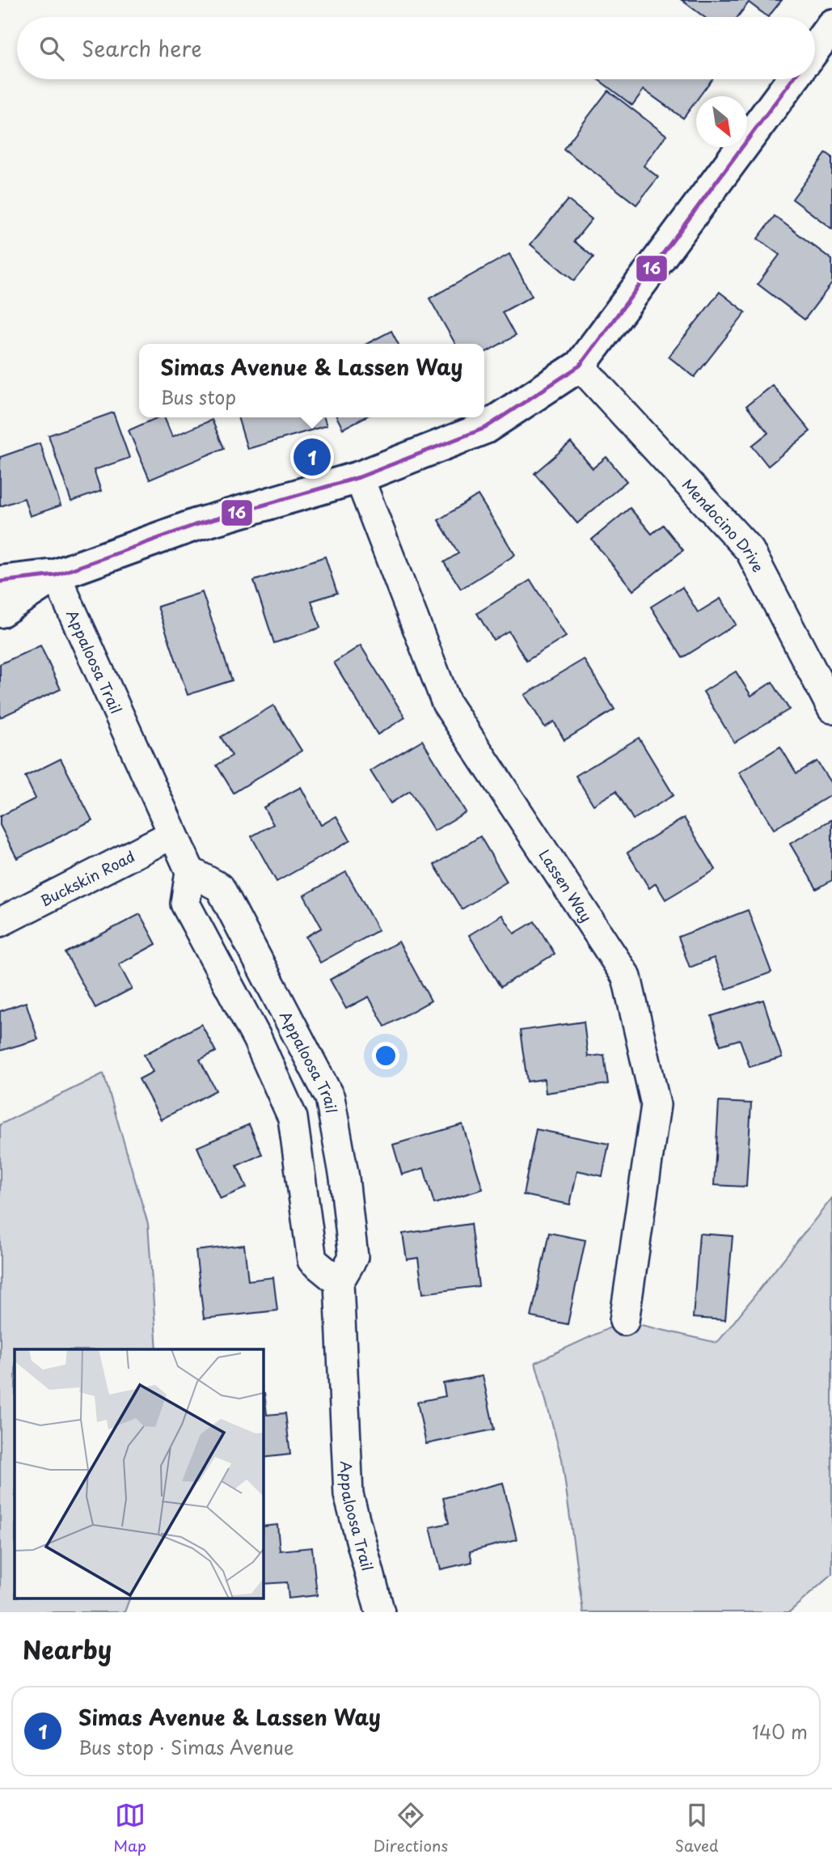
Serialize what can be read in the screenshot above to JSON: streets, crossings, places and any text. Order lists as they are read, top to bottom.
{
  "streets": {
    "street": [
      "Mendocino Drive",
      "Appaloosa Trail",
      "Buckskin Road",
      "Lassen Way"
    ]
  },
  "crossings": [
    ["Appaloosa Trail", "Buckskin Road"]
  ],
  "lines": ["transit line 16"],
  "north": "bottom right",
  "page": {
    "search": "Search here",
    "popup": ["Simas Avenue & Lassen Way", "Bus stop"],
    "pins": "1",
    "heading": "Nearby",
    "list": [
      {
        "mark": "1",
        "name": "Simas Avenue & Lassen Way",
        "note": "Bus stop · Simas Avenue",
        "value": "140 m"
      }
    ],
    "nav": ["Map", "Directions", "Saved"]
  }
}
